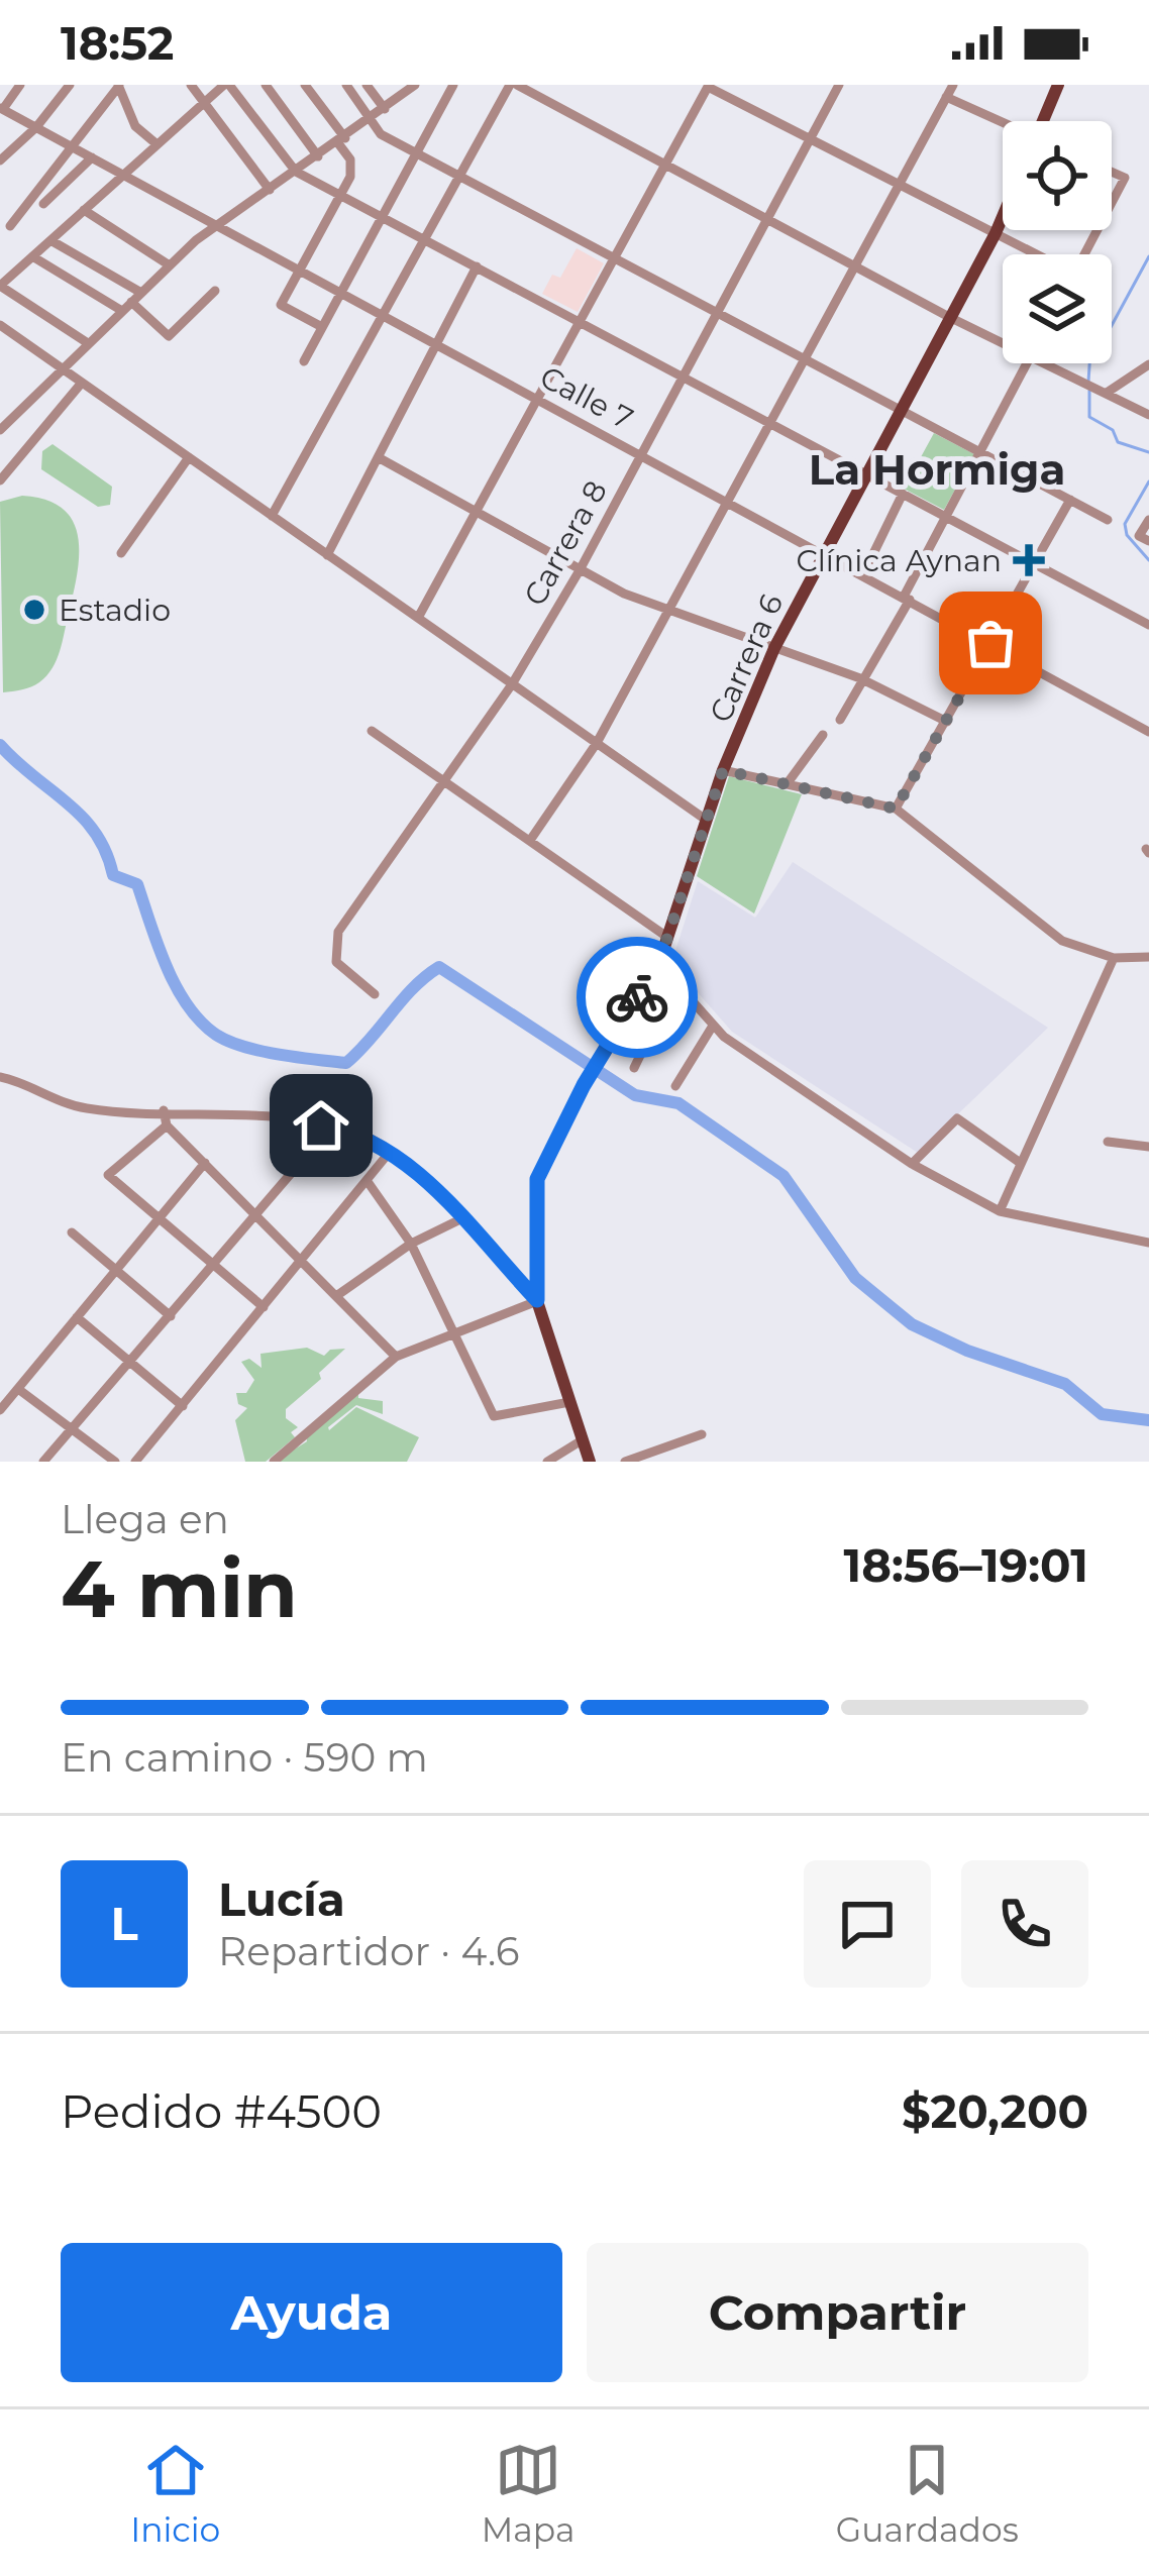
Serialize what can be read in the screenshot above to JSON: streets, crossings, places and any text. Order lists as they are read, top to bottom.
{
  "streets": {
    "main road": ["Carrera 6"],
    "street": ["Calle 7", "Carrera 8"]
  },
  "crossings": [
    ["Calle 7", "Carrera 8"],
    ["Calle 7", "Carrera 6"]
  ],
  "districts": ["La Hormiga"],
  "places": {
    "health": ["Clínica Aynan"],
    "other": ["Estadio"]
  },
  "page": {
    "status": "18:52",
    "heading": ["4 min", "Llega en", "18:56–19:01"],
    "panel": [
      "Lucía",
      "Repartidor · 4.6",
      "Pedido #4500",
      "$20,200"
    ],
    "bar": "En camino · 590 m",
    "round": "L",
    "buttons": ["Ayuda", "Compartir"],
    "tabs": ["Inicio", "Mapa", "Guardados"]
  }
}
